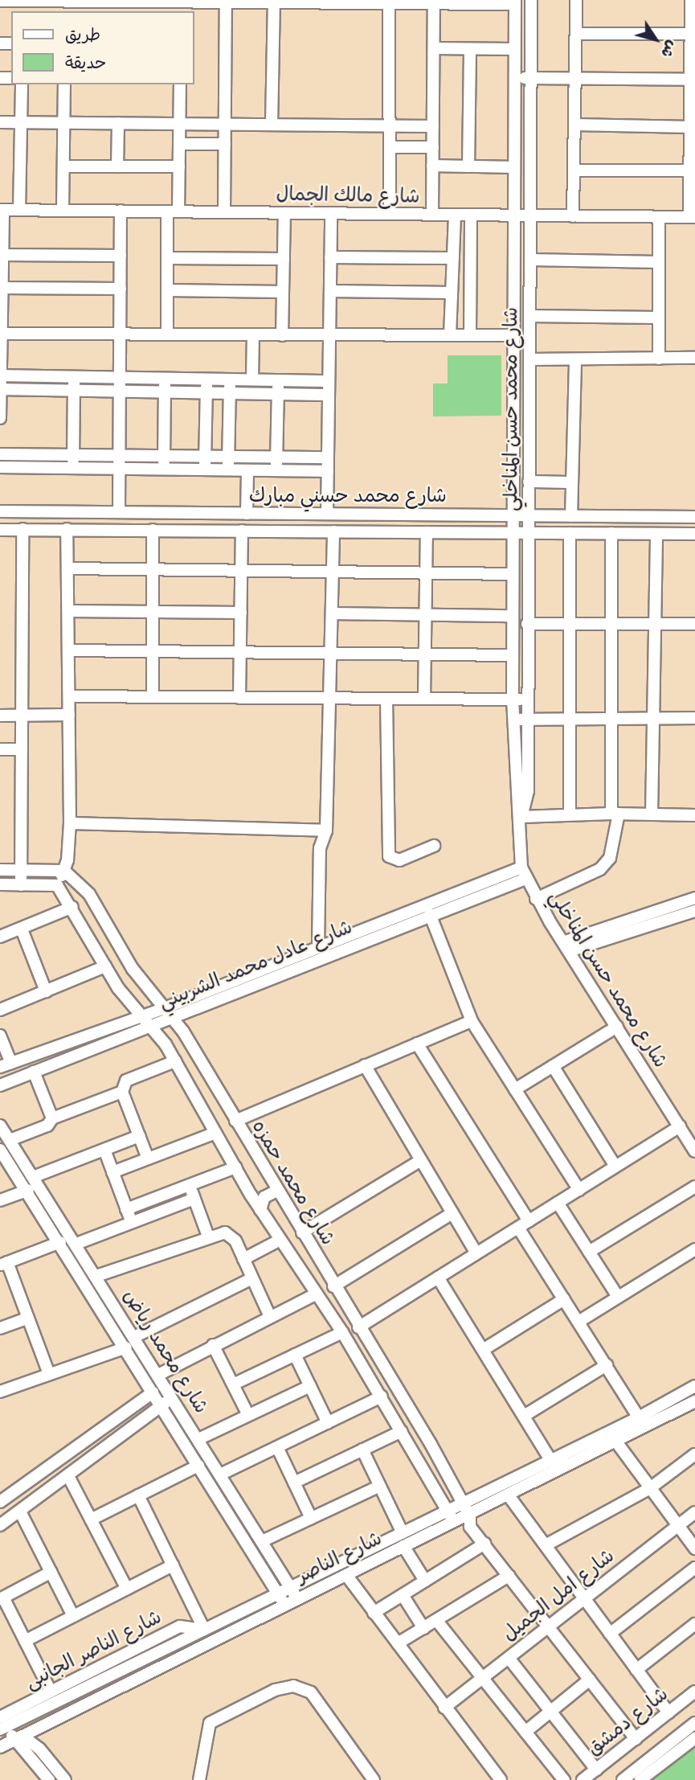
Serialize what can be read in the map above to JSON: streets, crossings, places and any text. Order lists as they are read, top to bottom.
{
  "streets": {
    "street": [
      "شارع مالك الجمال",
      "شارع محمد حسن المناخلي",
      "شارع محمد حسني مبارك",
      "شارع عادل محمد الشربيني",
      "شارع محمد حمزه",
      "شارع محمد رياض",
      "شارع الناصر",
      "شارع امل الجميل",
      "شارع الناصر الجانبى",
      "شارع دمشق"
    ]
  },
  "crossings": [
    ["شارع مالك الجمال", "شارع محمد حسن المناخلي"],
    ["شارع محمد حسن المناخلي", "شارع محمد حسني مبارك"],
    ["شارع محمد حسن المناخلي", "شارع عادل محمد الشربيني"],
    ["شارع عادل محمد الشربيني", "شارع محمد حمزه"],
    ["شارع محمد حمزه", "شارع الناصر"],
    ["شارع محمد رياض", "شارع الناصر"],
    ["شارع الناصر", "شارع الناصر الجانبى"]
  ],
  "legend": ["طريق", "حديقة"],
  "north": "bottom right"
}
